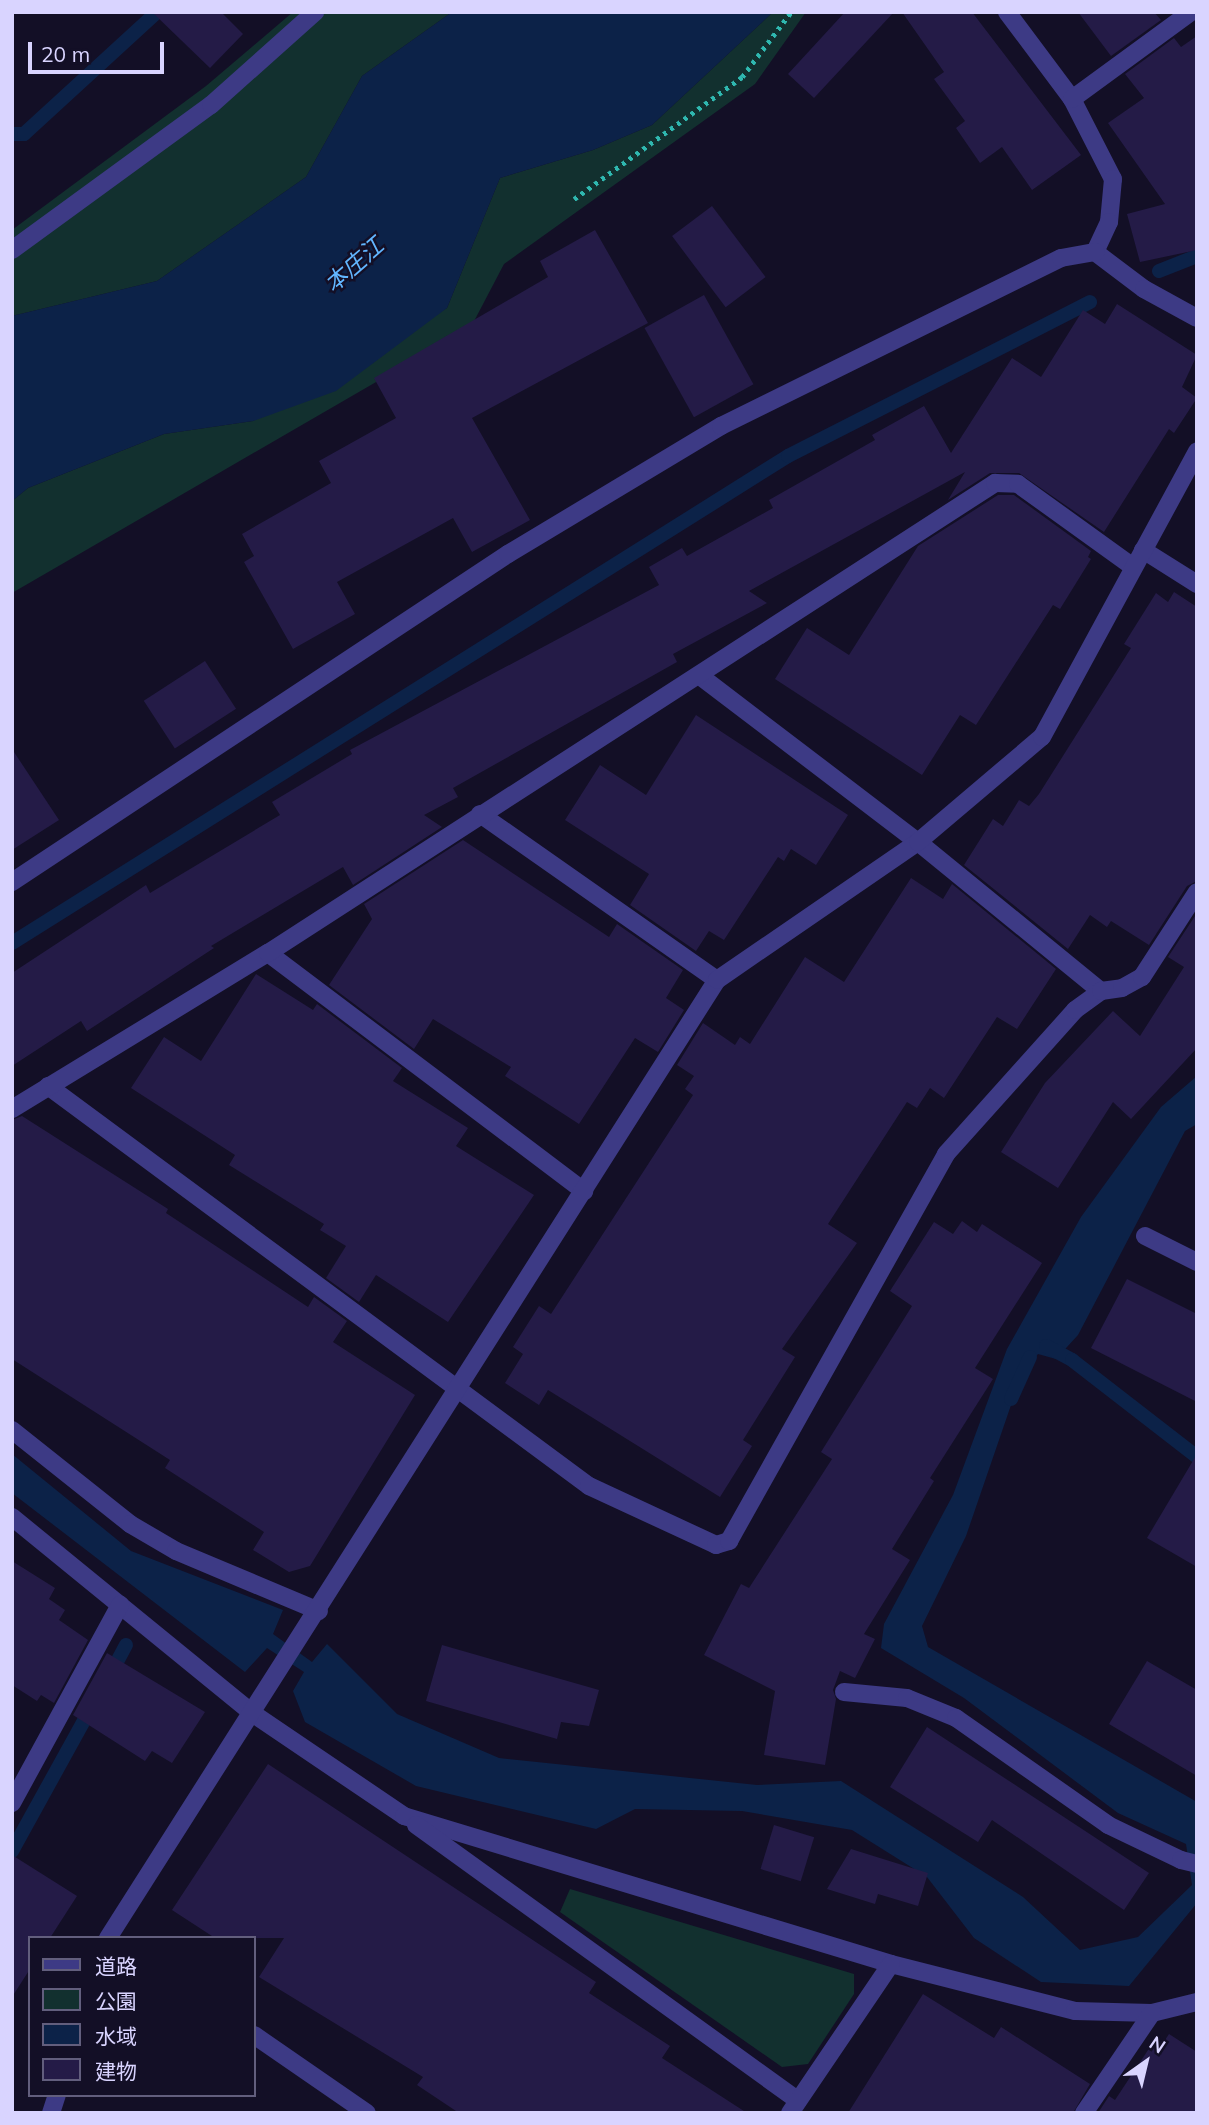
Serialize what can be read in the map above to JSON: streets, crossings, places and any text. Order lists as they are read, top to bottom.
{
  "water": ["本庄江"],
  "legend": [
    "道路",
    "公園",
    "水域",
    "建物"
  ],
  "scale_bar": "20 m",
  "north": "top right"
}
